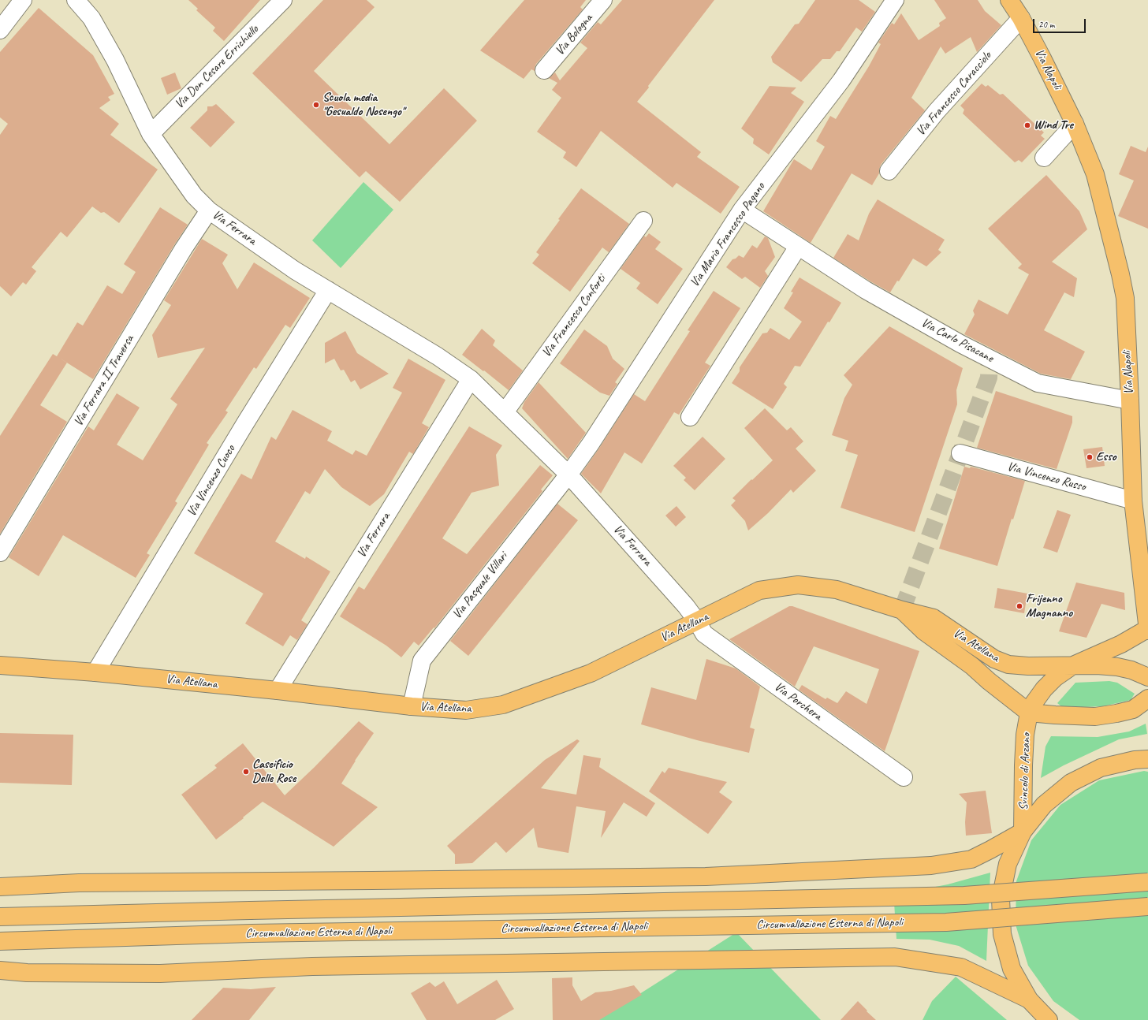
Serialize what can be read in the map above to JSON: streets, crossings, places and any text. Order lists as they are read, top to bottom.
{
  "streets": {
    "main road": [
      "Via Napoli",
      "Via Atellana",
      "Svincolo di Arzano",
      "Circumvallazione Esterna di Napoli"
    ],
    "street": [
      "Via Bologna",
      "Via Don Cesare Errichiello",
      "Via Francesco Caracciolo",
      "Via Ferrara",
      "Via Mario Francesco Pagano",
      "Via Francesco Conforti",
      "Via Carlo Pisacane",
      "Via Ferrara II Traversa",
      "Via Vincenzo Russo",
      "Via Vincenzo Cuoco",
      "Via Pasquale Villari",
      "Via Porchera"
    ]
  },
  "crossings": [
    ["Via Don Cesare Errichiello", "Via Ferrara"],
    ["Via Napoli", "Via Francesco Caracciolo"],
    ["Via Napoli", "Via Carlo Pisacane"],
    ["Via Napoli", "Via Vincenzo Russo"],
    ["Via Napoli", "Via Atellana"],
    ["Via Ferrara", "Via Mario Francesco Pagano"],
    ["Via Ferrara", "Via Francesco Conforti"],
    ["Via Ferrara", "Via Ferrara II Traversa"],
    ["Via Ferrara", "Via Vincenzo Cuoco"],
    ["Via Ferrara", "Via Pasquale Villari"],
    ["Via Ferrara", "Via Atellana"],
    ["Via Ferrara", "Via Porchera"],
    ["Via Mario Francesco Pagano", "Via Carlo Pisacane"],
    ["Via Mario Francesco Pagano", "Via Pasquale Villari"],
    ["Via Vincenzo Cuoco", "Via Atellana"],
    ["Via Pasquale Villari", "Via Atellana"],
    ["Via Atellana", "Via Porchera"],
    ["Via Atellana", "Svincolo di Arzano"]
  ],
  "places": [
    "Scuola media \"Gesualdo Nosengo\"",
    "Wind Tre",
    "Esso",
    "Frijenno Magnanno",
    "Caseificio Delle Rose"
  ],
  "scale_bar": "20 m"
}
